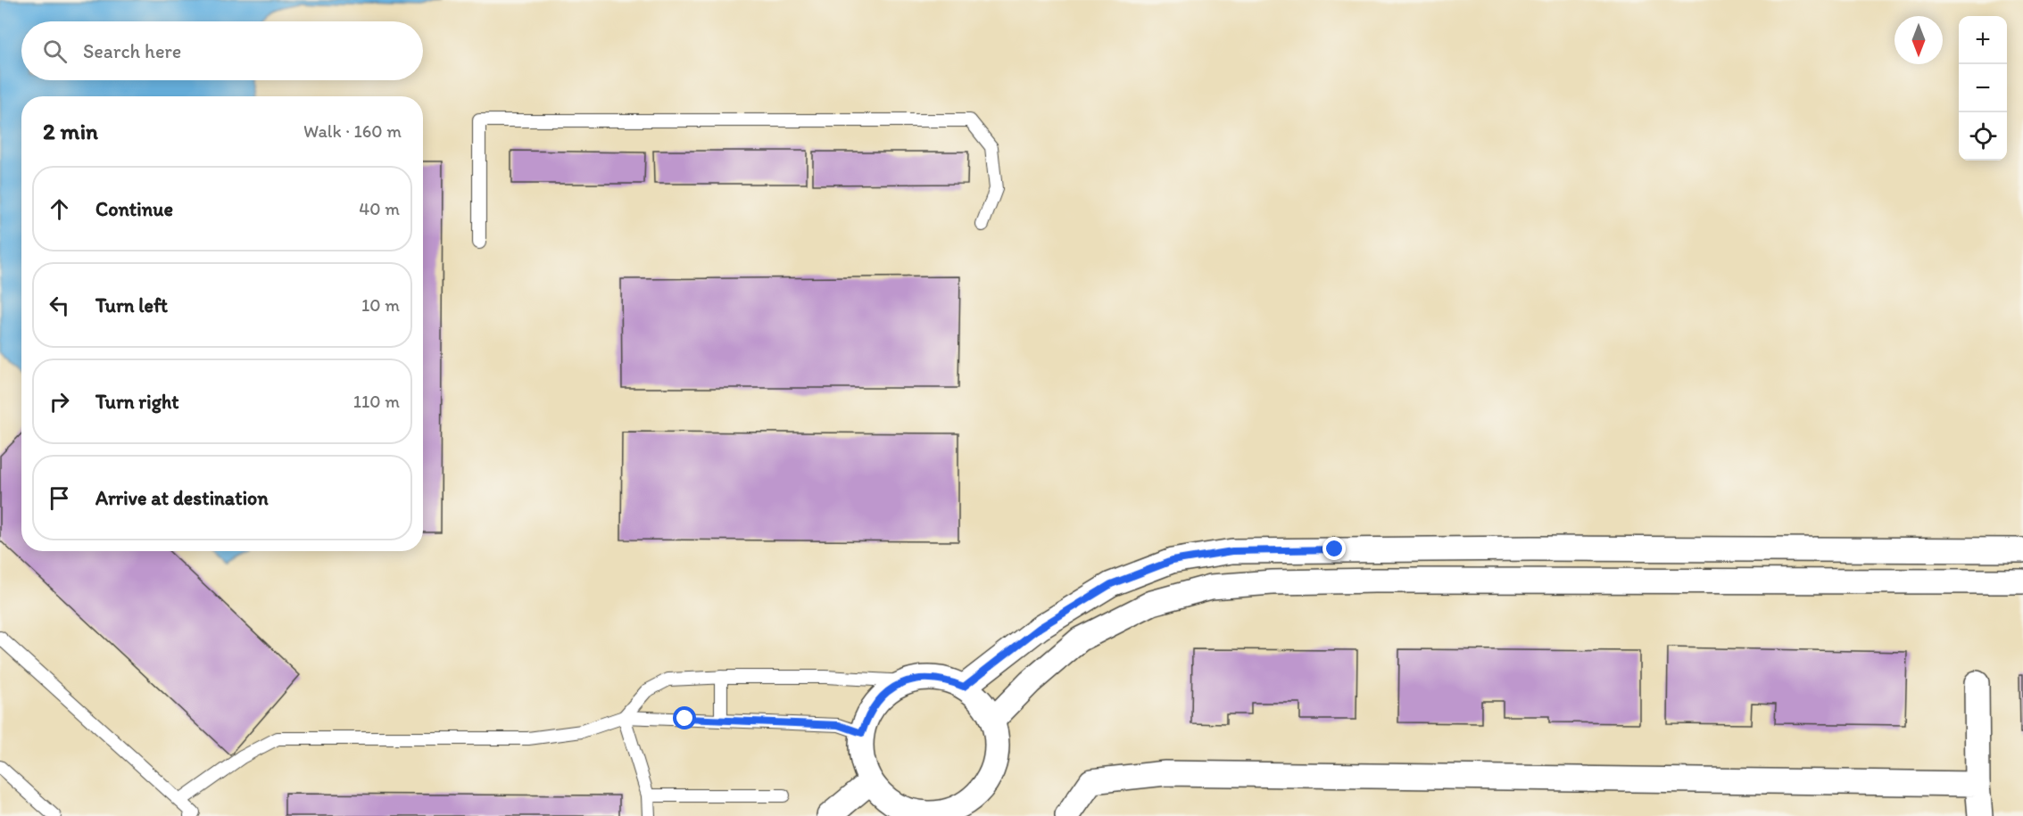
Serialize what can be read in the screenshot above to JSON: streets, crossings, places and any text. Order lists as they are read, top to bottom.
{
  "north": "bottom",
  "page": {
    "map_buttons": ["+", "−"],
    "search": "Search here",
    "heading": ["2 min", "Walk · 160 m"],
    "list": [
      ["Continue", "40 m"],
      ["Turn left", "10 m"],
      ["Turn right", "110 m"],
      "Arrive at destination"
    ]
  }
}
